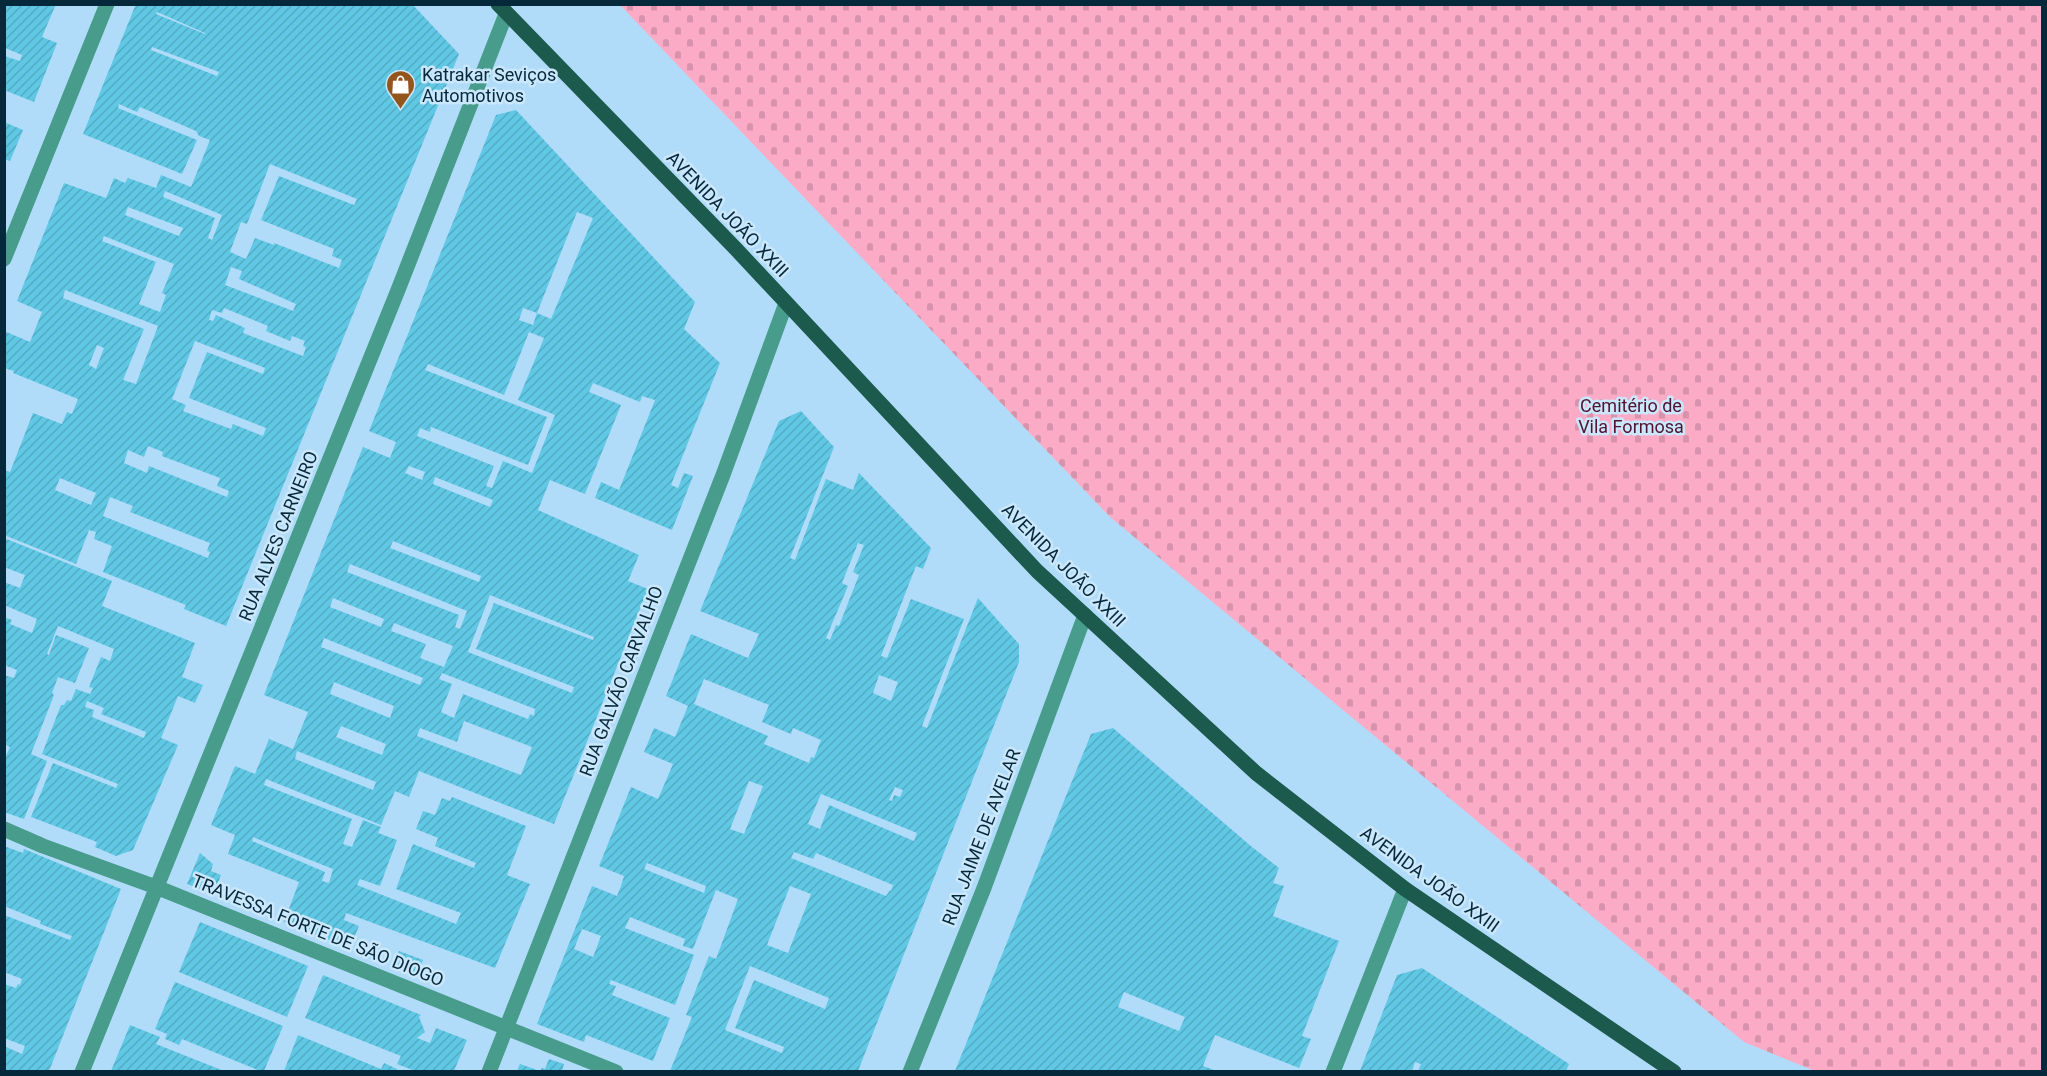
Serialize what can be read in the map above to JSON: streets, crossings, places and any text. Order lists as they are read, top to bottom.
{
  "streets": {
    "main road": ["AVENIDA JOÃO XXIII"],
    "street": [
      "RUA ALVES CARNEIRO",
      "RUA GALVÃO CARVALHO",
      "RUA JAIME DE AVELAR",
      "TRAVESSA FORTE DE SÃO DIOGO"
    ]
  },
  "crossings": [
    ["AVENIDA JOÃO XXIII", "RUA ALVES CARNEIRO"],
    ["AVENIDA JOÃO XXIII", "RUA GALVÃO CARVALHO"],
    ["AVENIDA JOÃO XXIII", "RUA JAIME DE AVELAR"],
    ["RUA ALVES CARNEIRO", "TRAVESSA FORTE DE SÃO DIOGO"],
    ["RUA GALVÃO CARVALHO", "TRAVESSA FORTE DE SÃO DIOGO"]
  ],
  "parks": ["Cemitério de Vila Formosa"],
  "places": {
    "shop": ["Katrakar Seviços Automotivos"]
  }
}
